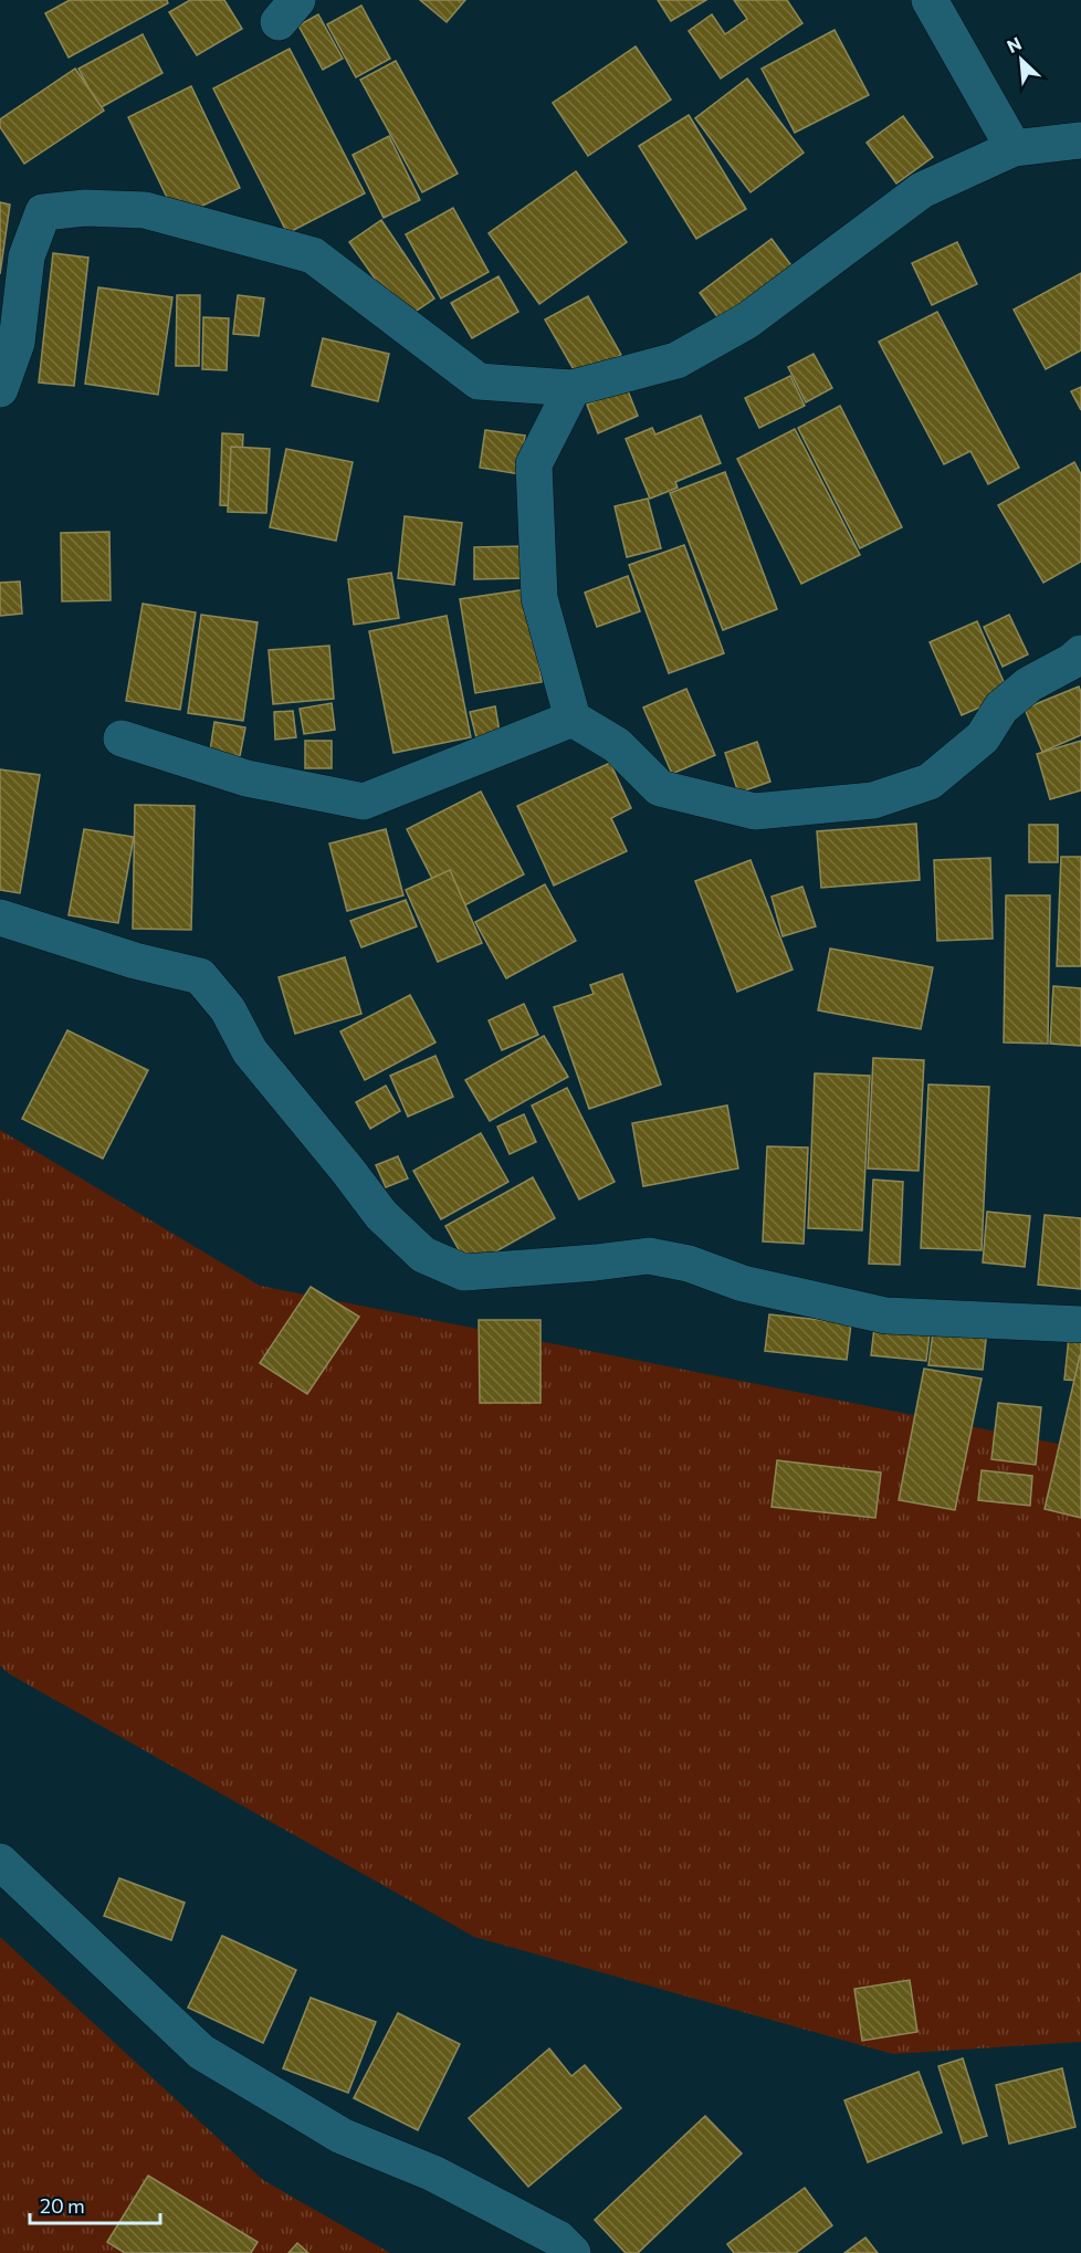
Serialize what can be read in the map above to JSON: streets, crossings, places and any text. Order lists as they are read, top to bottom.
{
  "scale_bar": "20 m",
  "north": "top left"
}
